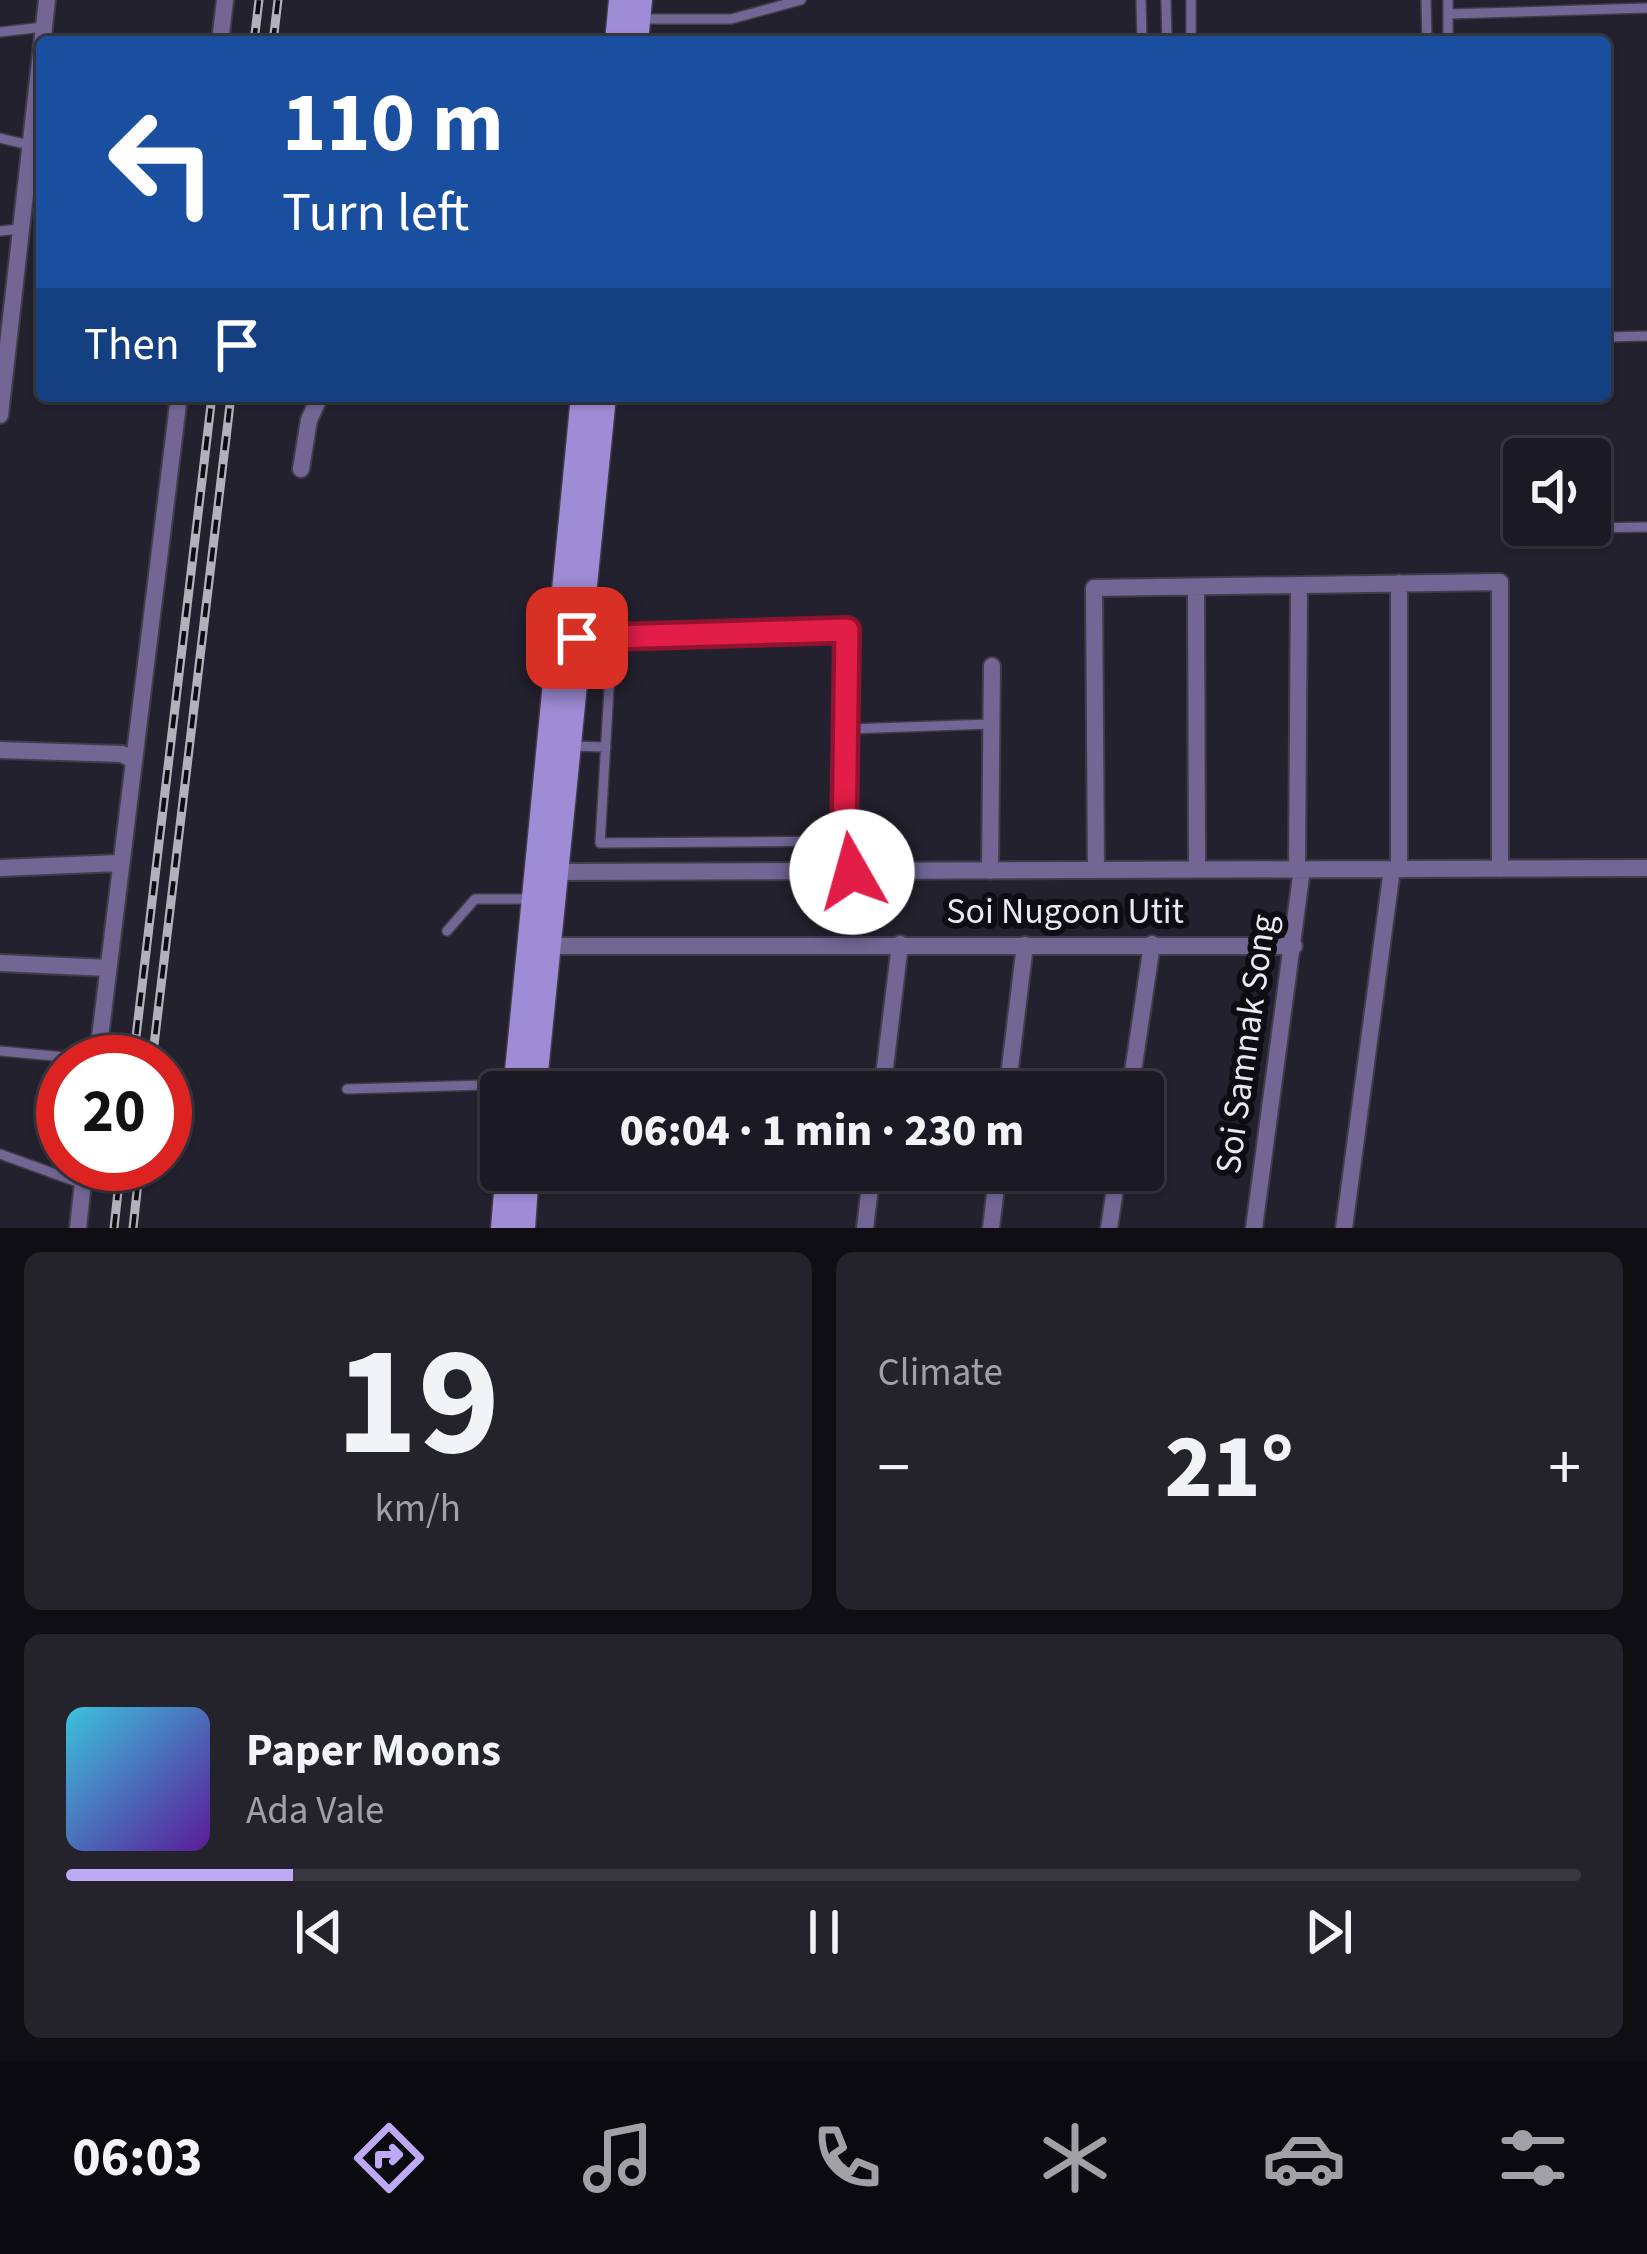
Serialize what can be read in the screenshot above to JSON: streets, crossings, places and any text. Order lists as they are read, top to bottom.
{
  "streets": {
    "street": ["Soi Nugoon Utit", "Soi Samnak Song"]
  },
  "crossings": [
    ["Soi Nugoon Utit", "Soi Samnak Song"]
  ],
  "page": {
    "turn": ["110 m", "Turn left"],
    "then": "Then",
    "limit": "20",
    "trip": "06:04 · 1 min · 230 m",
    "tile": [
      ["19", "km/h"],
      "Climate"
    ],
    "heat": ["−", "21°", "+"],
    "song": ["Paper Moons", "Ada Vale"],
    "tabs": "06:03"
  }
}
